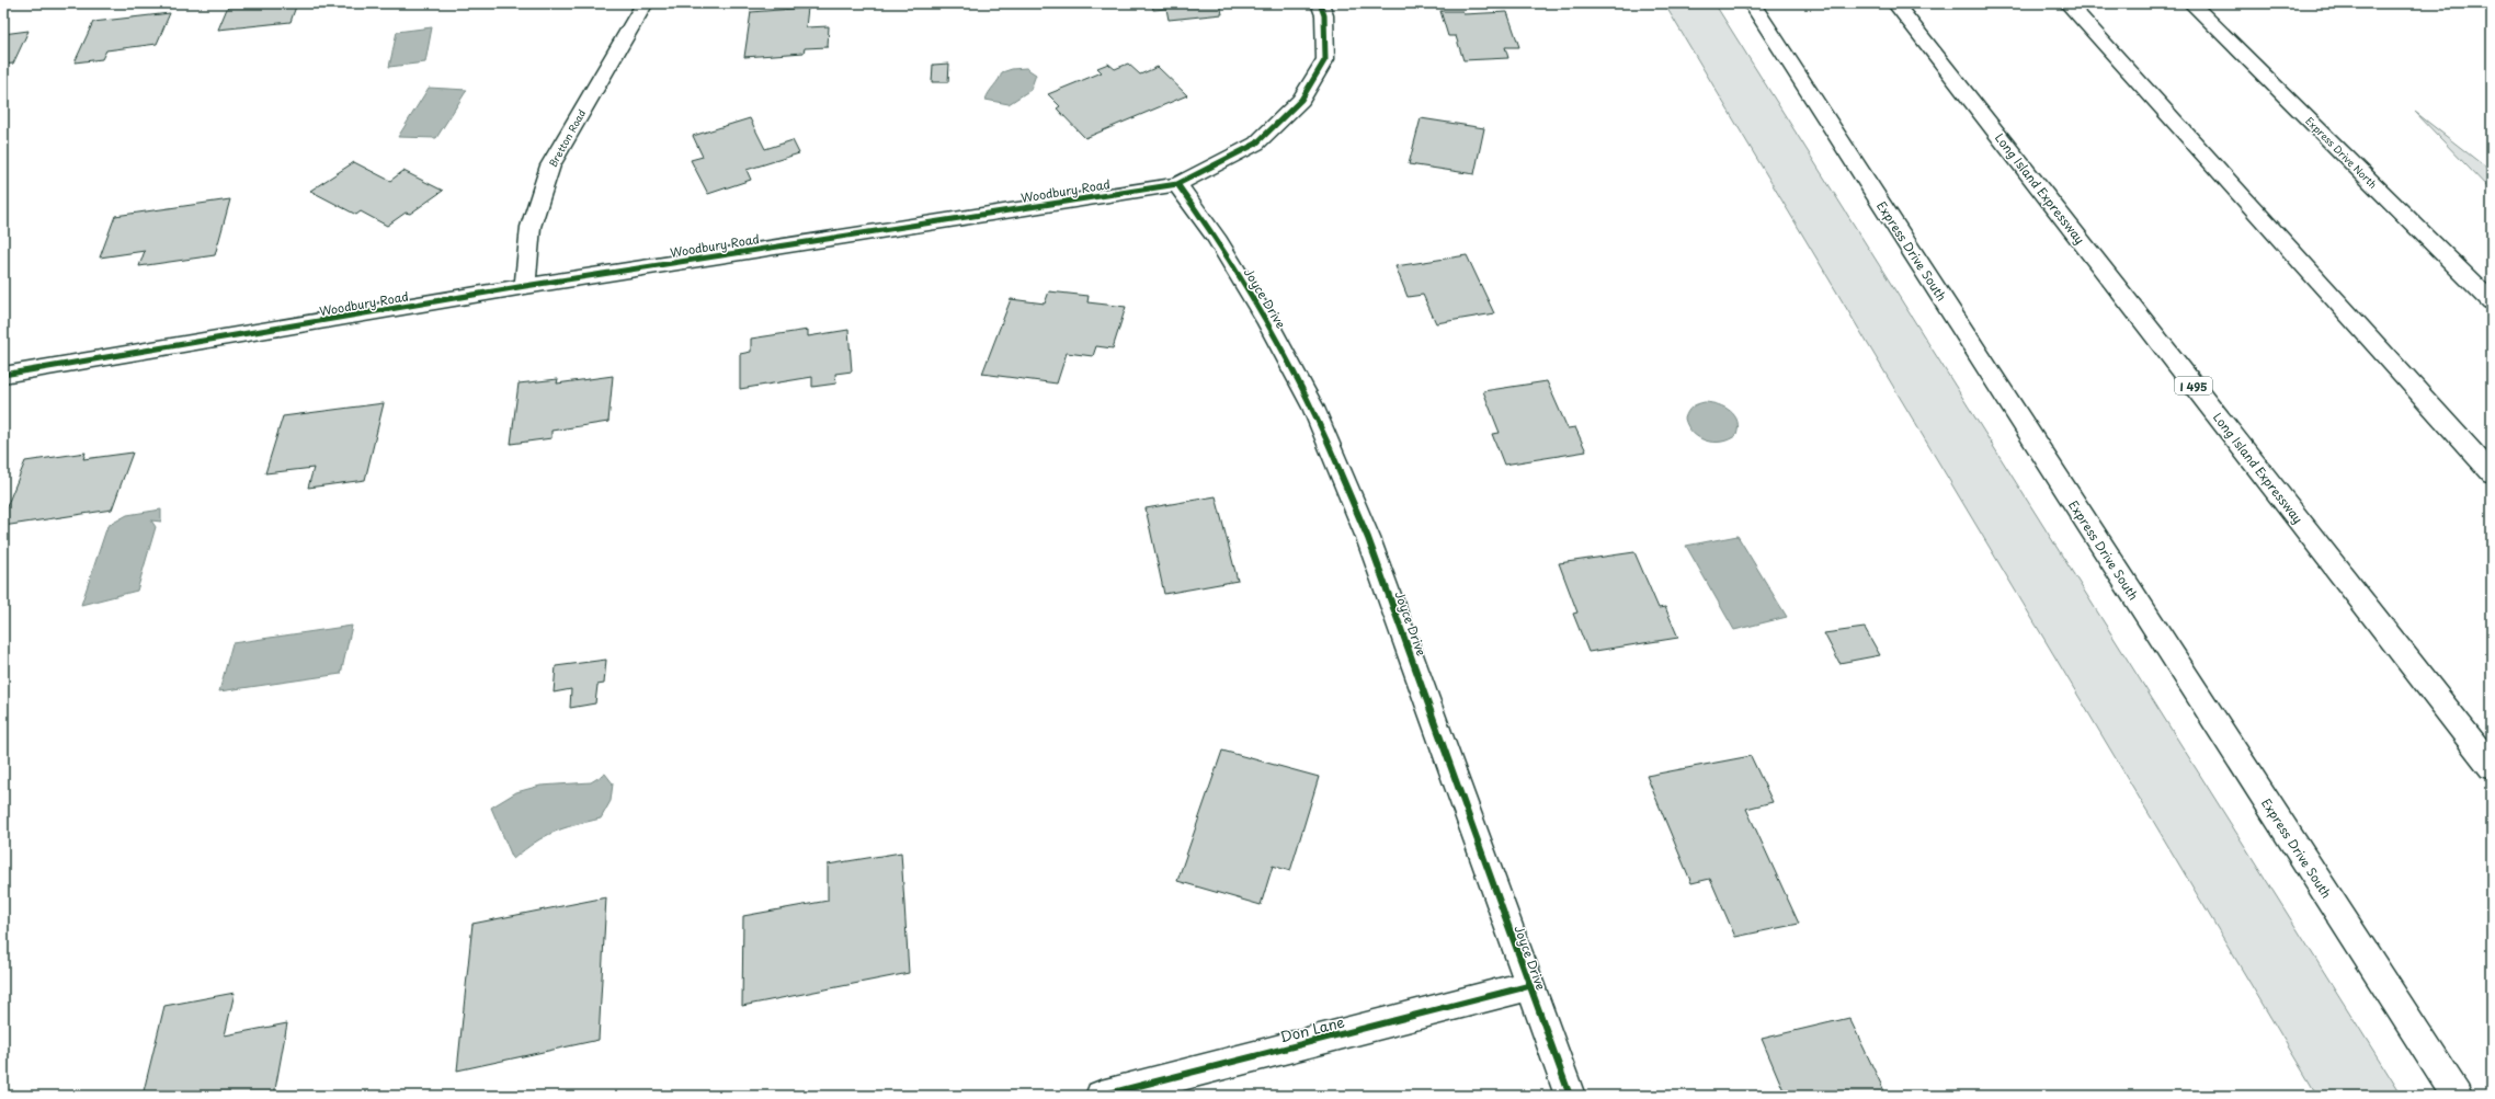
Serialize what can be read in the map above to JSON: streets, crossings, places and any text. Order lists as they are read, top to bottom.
{
  "streets": {
    "main road": [
      "Bretton Road",
      "Express Drive North",
      "Long Island Expressway",
      "Woodbury Road",
      "Express Drive South",
      "Joyce Drive",
      "I 495",
      "Don Lane"
    ]
  },
  "crossings": [
    ["Bretton Road", "Woodbury Road"],
    ["Woodbury Road", "Joyce Drive"],
    ["Joyce Drive", "Don Lane"]
  ]
}
